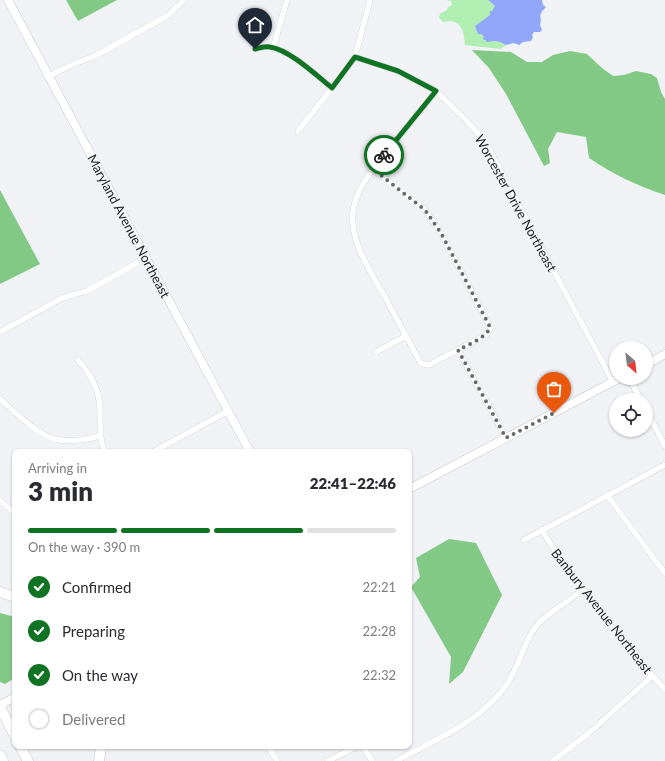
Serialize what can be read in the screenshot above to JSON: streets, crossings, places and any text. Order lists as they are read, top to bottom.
{
  "streets": {
    "street": ["Worcester Drive Northeast", "Maryland Avenue Northeast", "Banbury Avenue Northeast"]
  },
  "north": "bottom right",
  "page": {
    "heading": ["3 min", "Arriving in", "22:41–22:46"],
    "bar": "On the way · 390 m",
    "list": [
      ["Confirmed", "22:21"],
      ["Preparing", "22:28"],
      ["On the way", "22:32"],
      "Delivered"
    ]
  }
}
